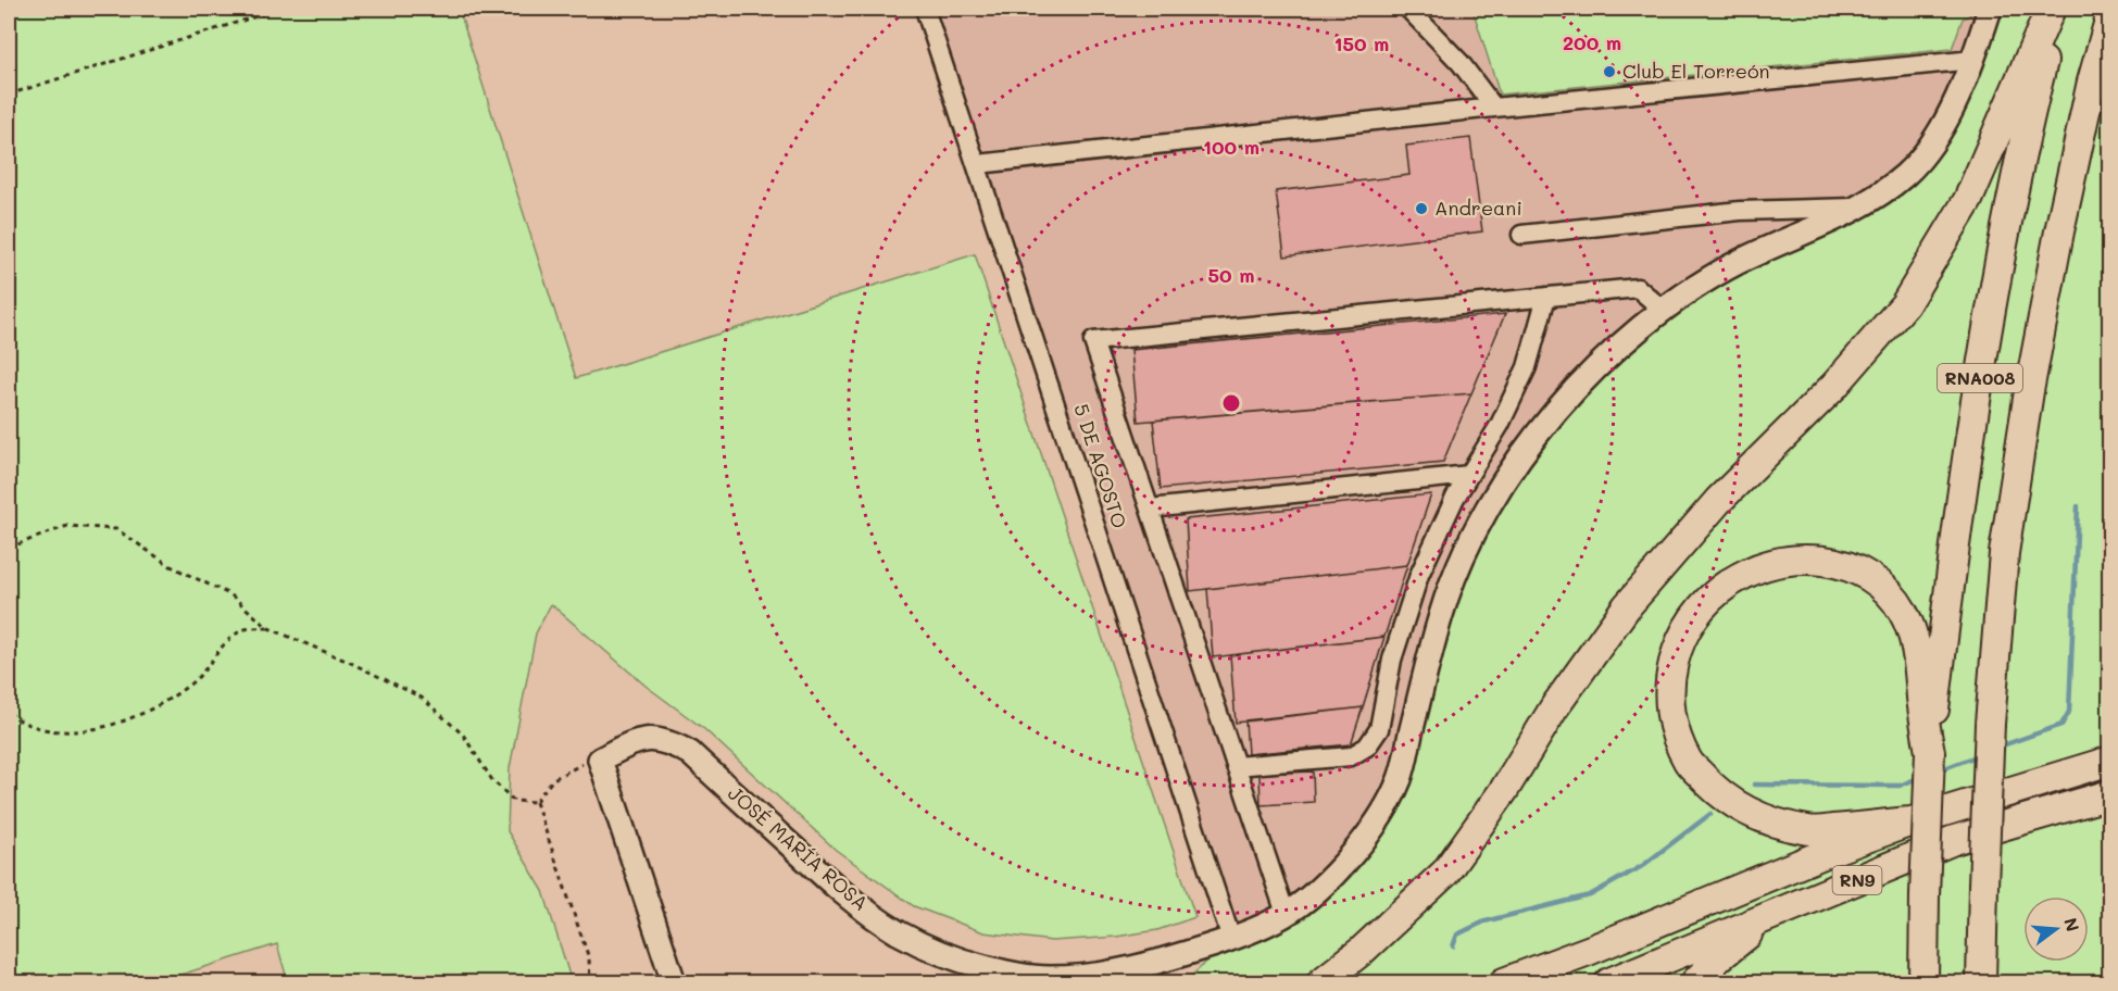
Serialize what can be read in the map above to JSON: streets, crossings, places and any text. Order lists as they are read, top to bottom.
{
  "streets": {
    "highway": ["RNA008", "RN9"],
    "main road": ["JOSÉ MARÍA ROSA"],
    "street": ["5 DE AGOSTO"]
  },
  "crossings": [
    ["5 DE AGOSTO", "JOSÉ MARÍA ROSA"]
  ],
  "places": ["Club El Torreón", "Andreani"],
  "north": "right",
  "rings": [
    "200 m",
    "150 m",
    "100 m",
    "50 m"
  ]
}
